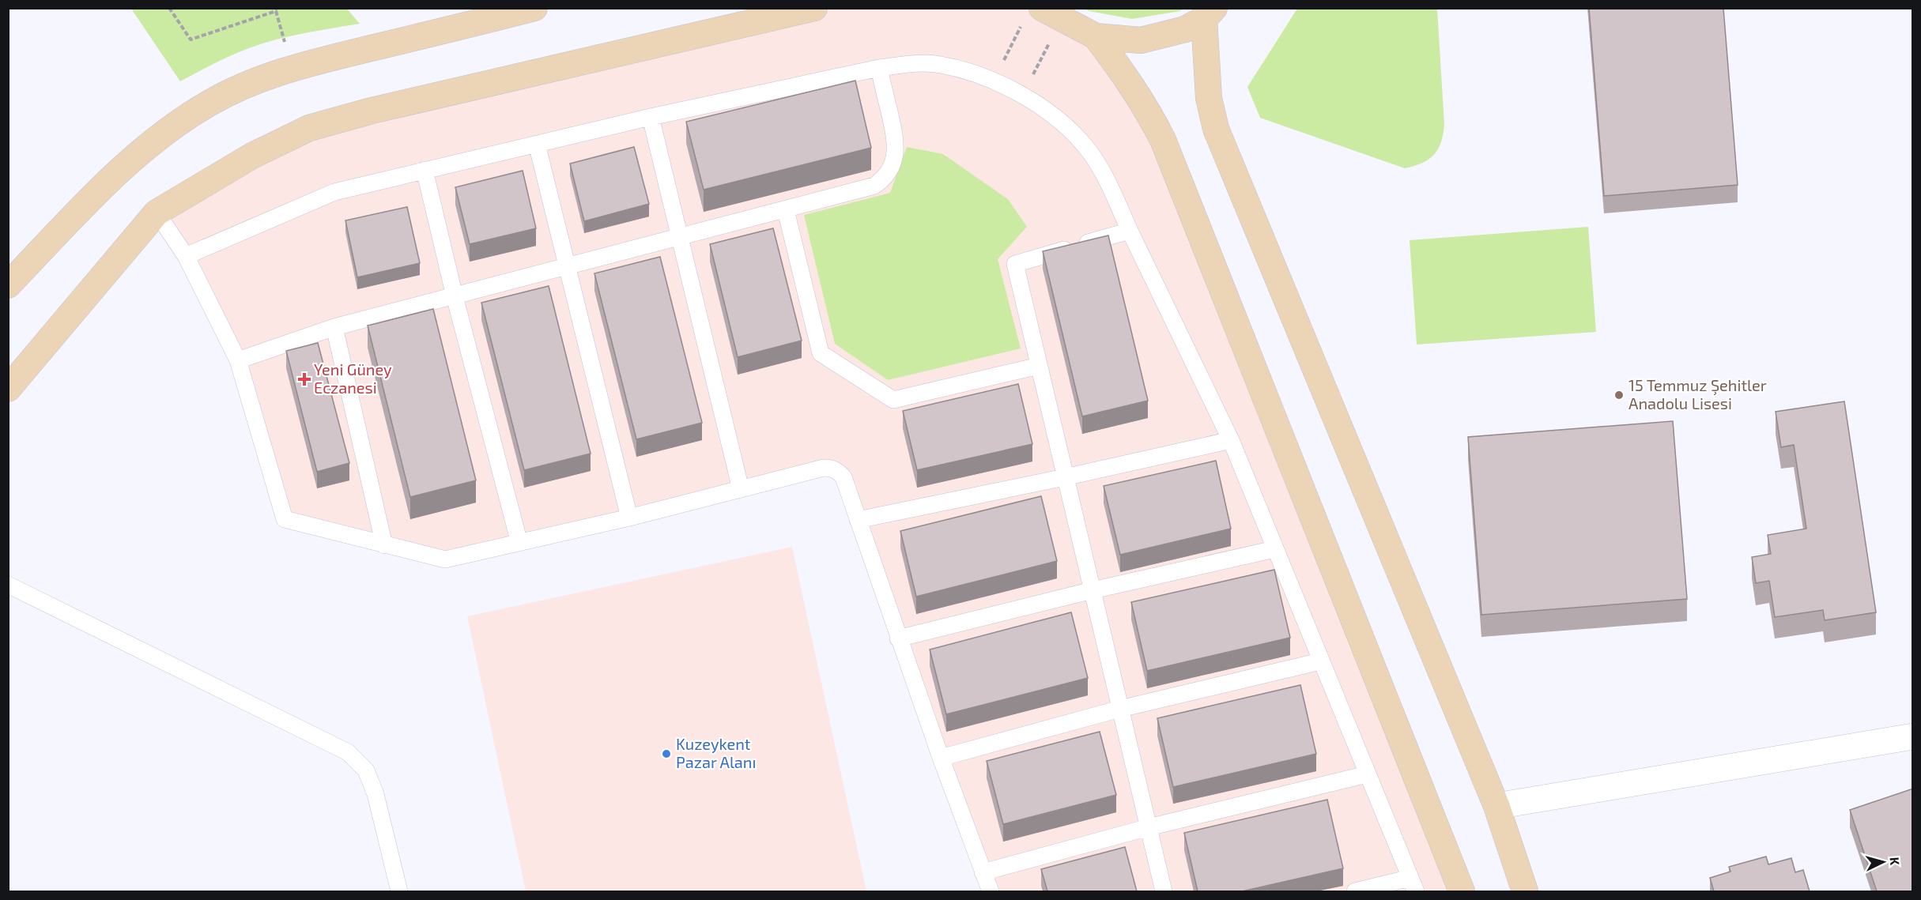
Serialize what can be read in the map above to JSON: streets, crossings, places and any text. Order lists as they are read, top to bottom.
{
  "places": {
    "health": ["Yeni Güney Eczanesi"],
    "other": ["15 Temmuz Şehitler Anadolu Lisesi", "Kuzeykent Pazar Alanı"]
  },
  "north": "right"
}
